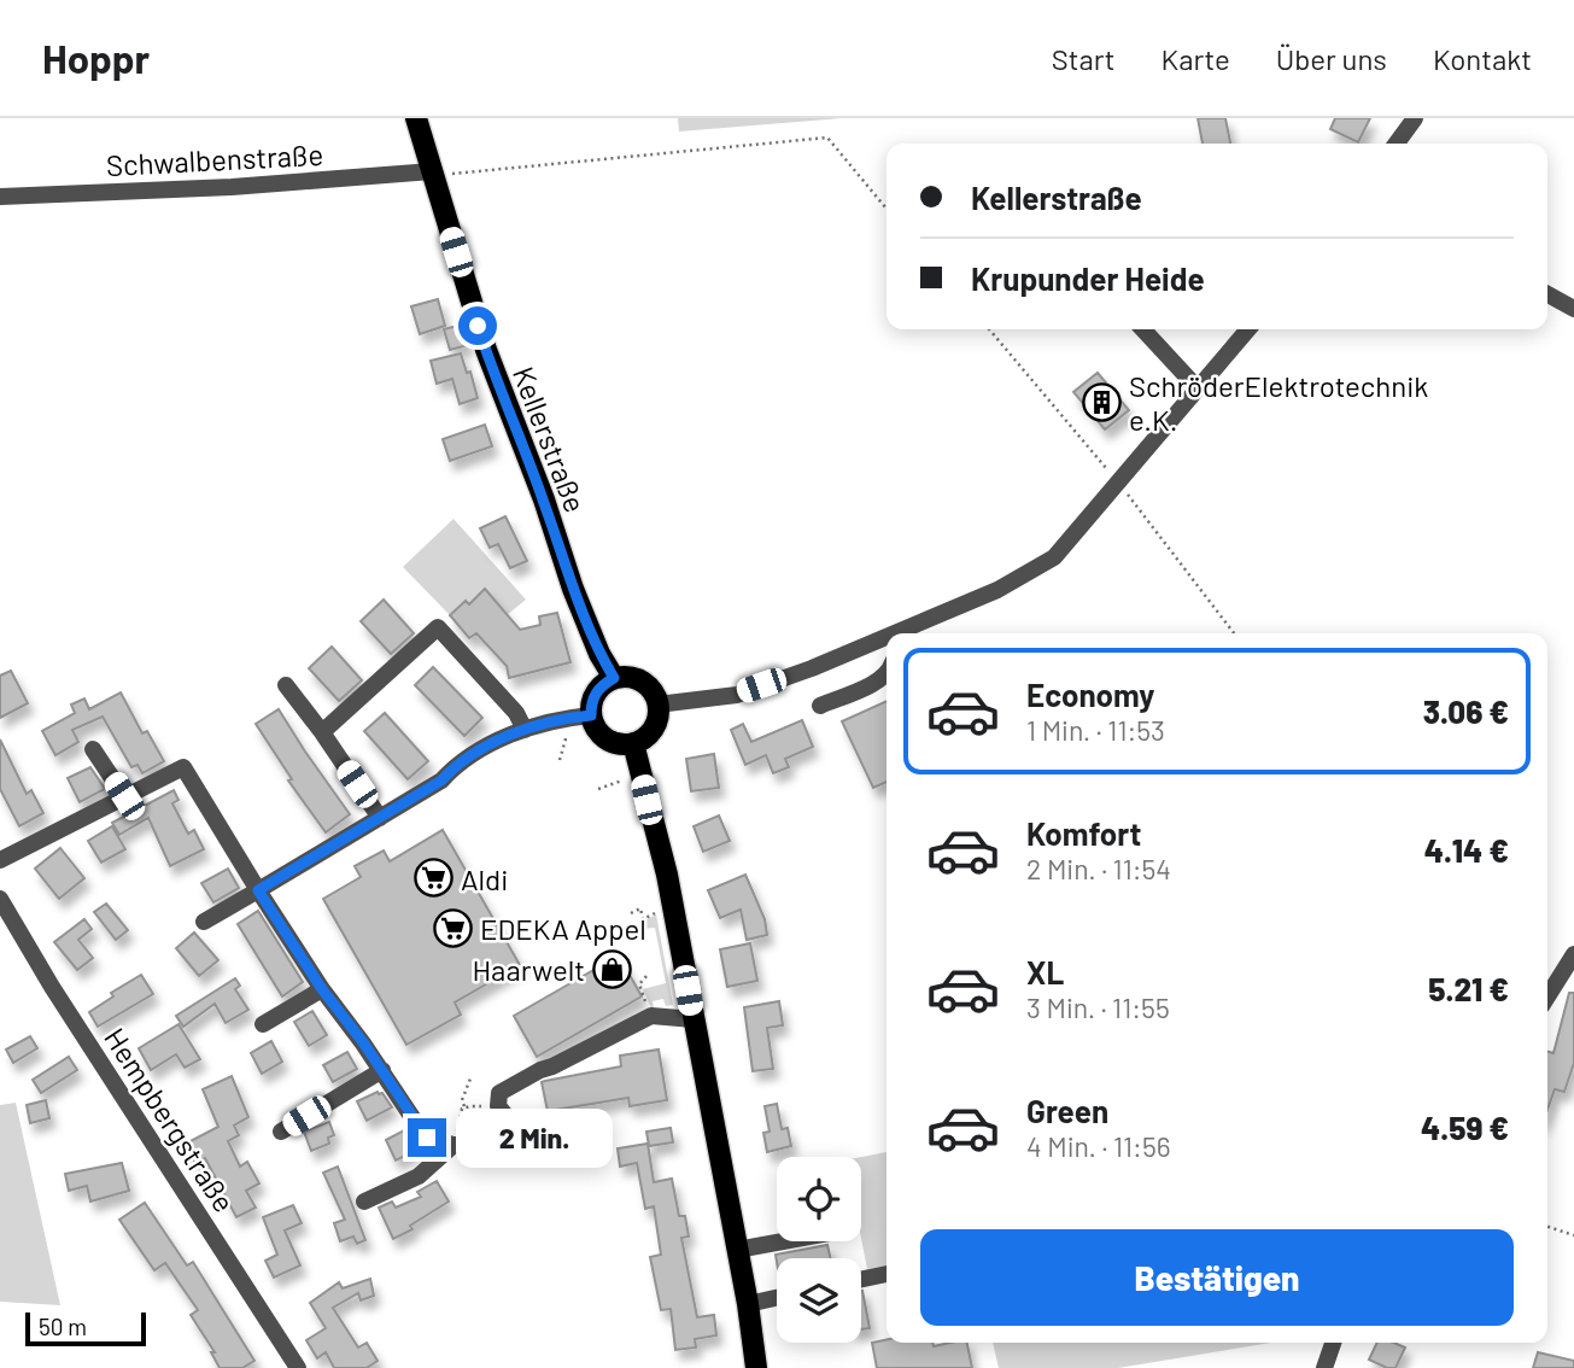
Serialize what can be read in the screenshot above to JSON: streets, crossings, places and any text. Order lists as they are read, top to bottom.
{
  "streets": {
    "main road": ["Kellerstraße"],
    "street": ["Schwalbenstraße", "Hempbergstraße"]
  },
  "crossings": [
    ["Schwalbenstraße", "Kellerstraße"]
  ],
  "places": {
    "building": ["SchröderElektrotechnik e.K."],
    "supermarket": ["Aldi", "EDEKA Appel"],
    "shop": ["Haarwelt"]
  },
  "scale_bar": "50 m",
  "page": {
    "header": "Hoppr",
    "nav": [
      "Start",
      "Karte",
      "Über uns",
      "Kontakt"
    ],
    "banner": ["Kellerstraße", "Krupunder Heide"],
    "list": [
      {
        "name": "Economy",
        "note": "1 Min. · 11:53",
        "value": "3.06 €"
      },
      {
        "name": "Komfort",
        "note": "2 Min. · 11:54",
        "value": "4.14 €"
      },
      {
        "name": "XL",
        "note": "3 Min. · 11:55",
        "value": "5.21 €"
      },
      {
        "name": "Green",
        "note": "4 Min. · 11:56",
        "value": "4.59 €"
      }
    ],
    "bubble": "2 Min.",
    "buttons": "Bestätigen",
    "scale": "50 m"
  }
}
